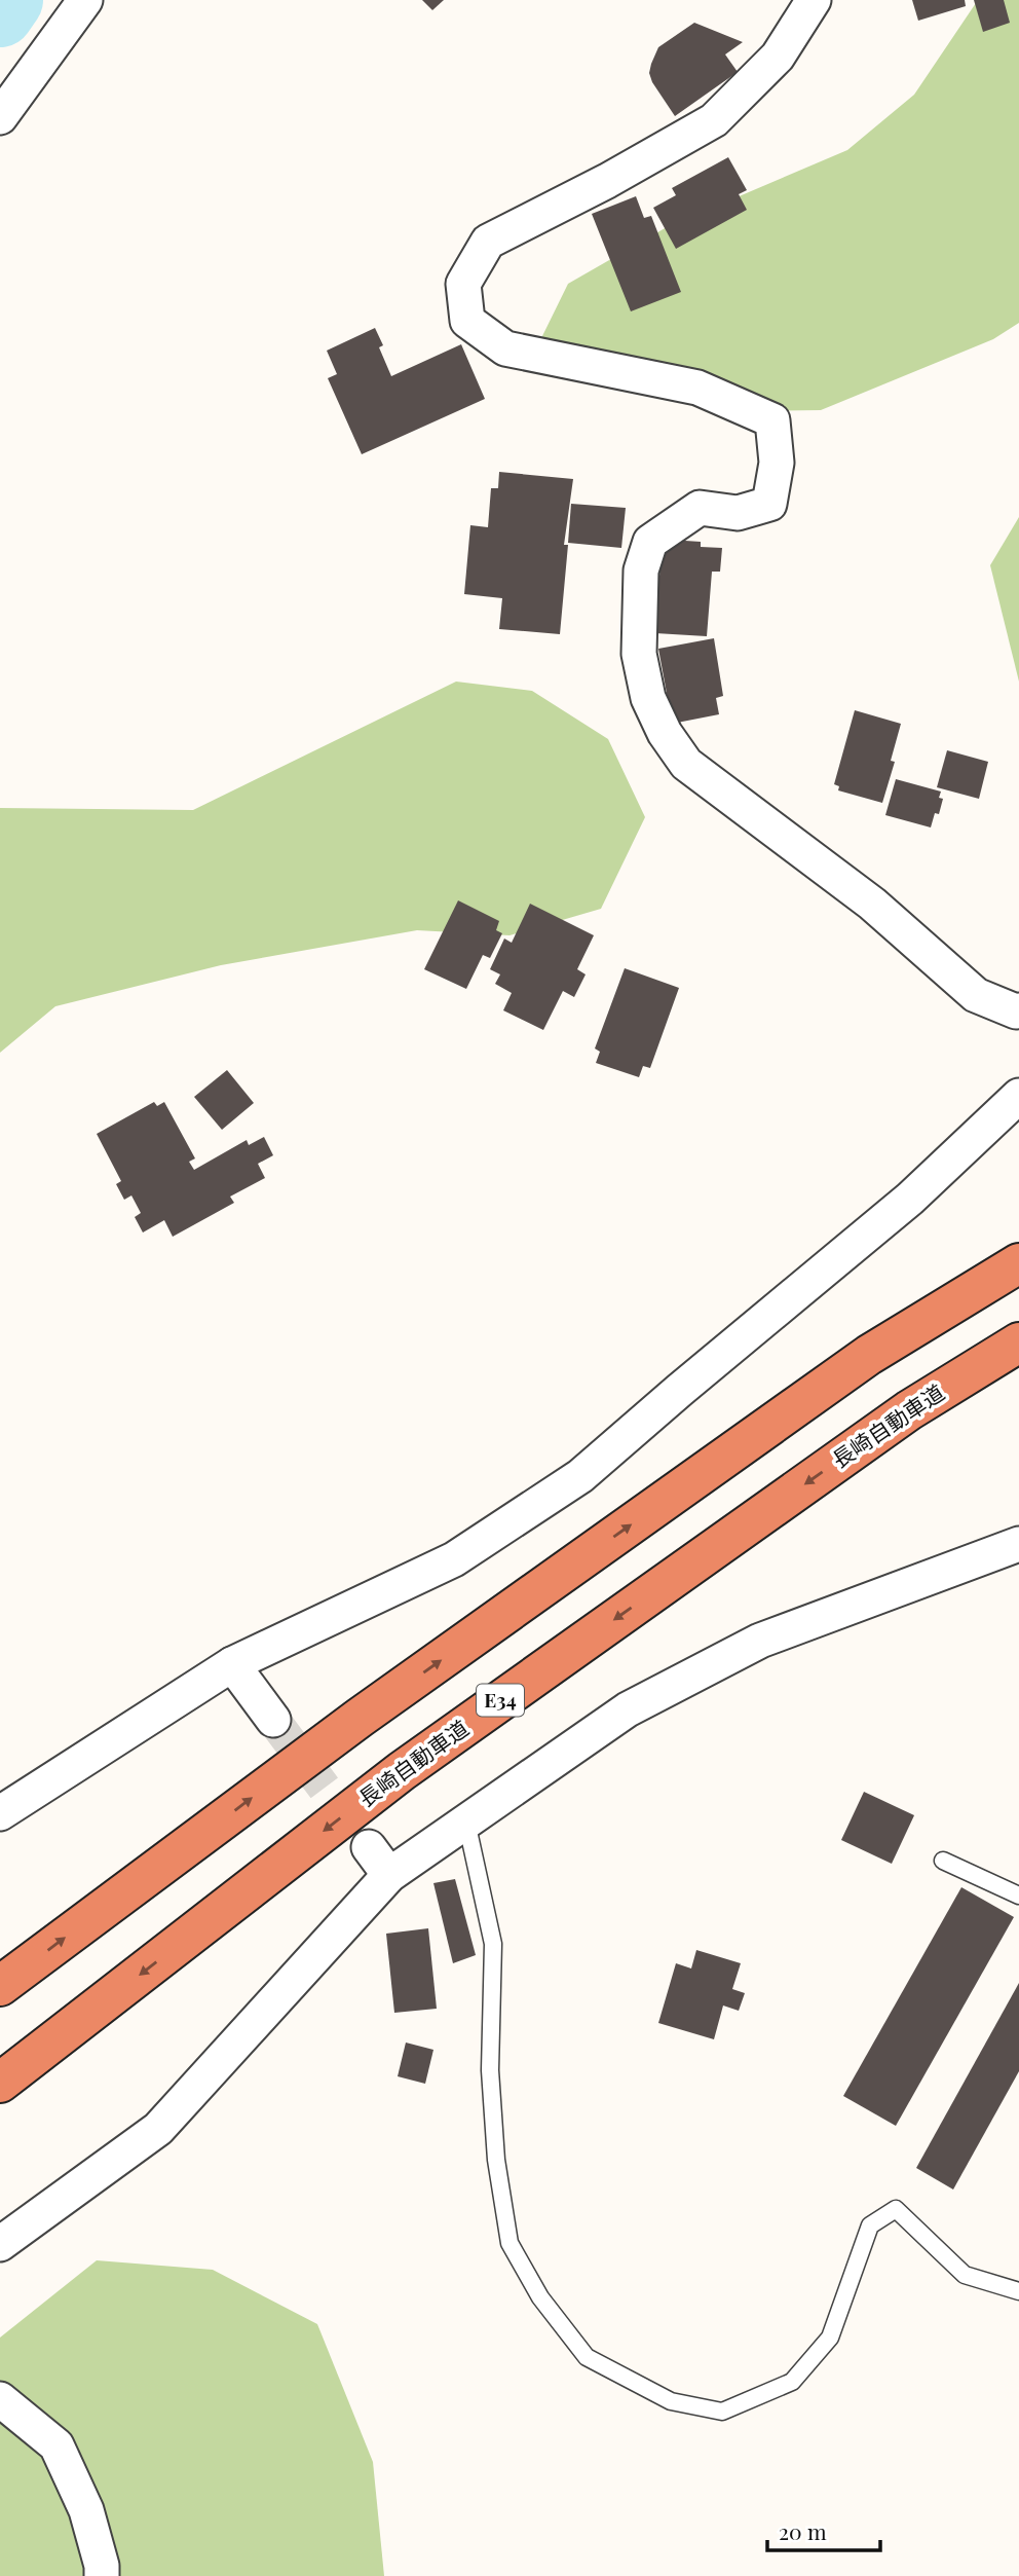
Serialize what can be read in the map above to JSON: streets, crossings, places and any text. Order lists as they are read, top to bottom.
{
  "streets": {
    "highway": ["長崎自動車道", "E34"]
  },
  "scale_bar": "20 m"
}
